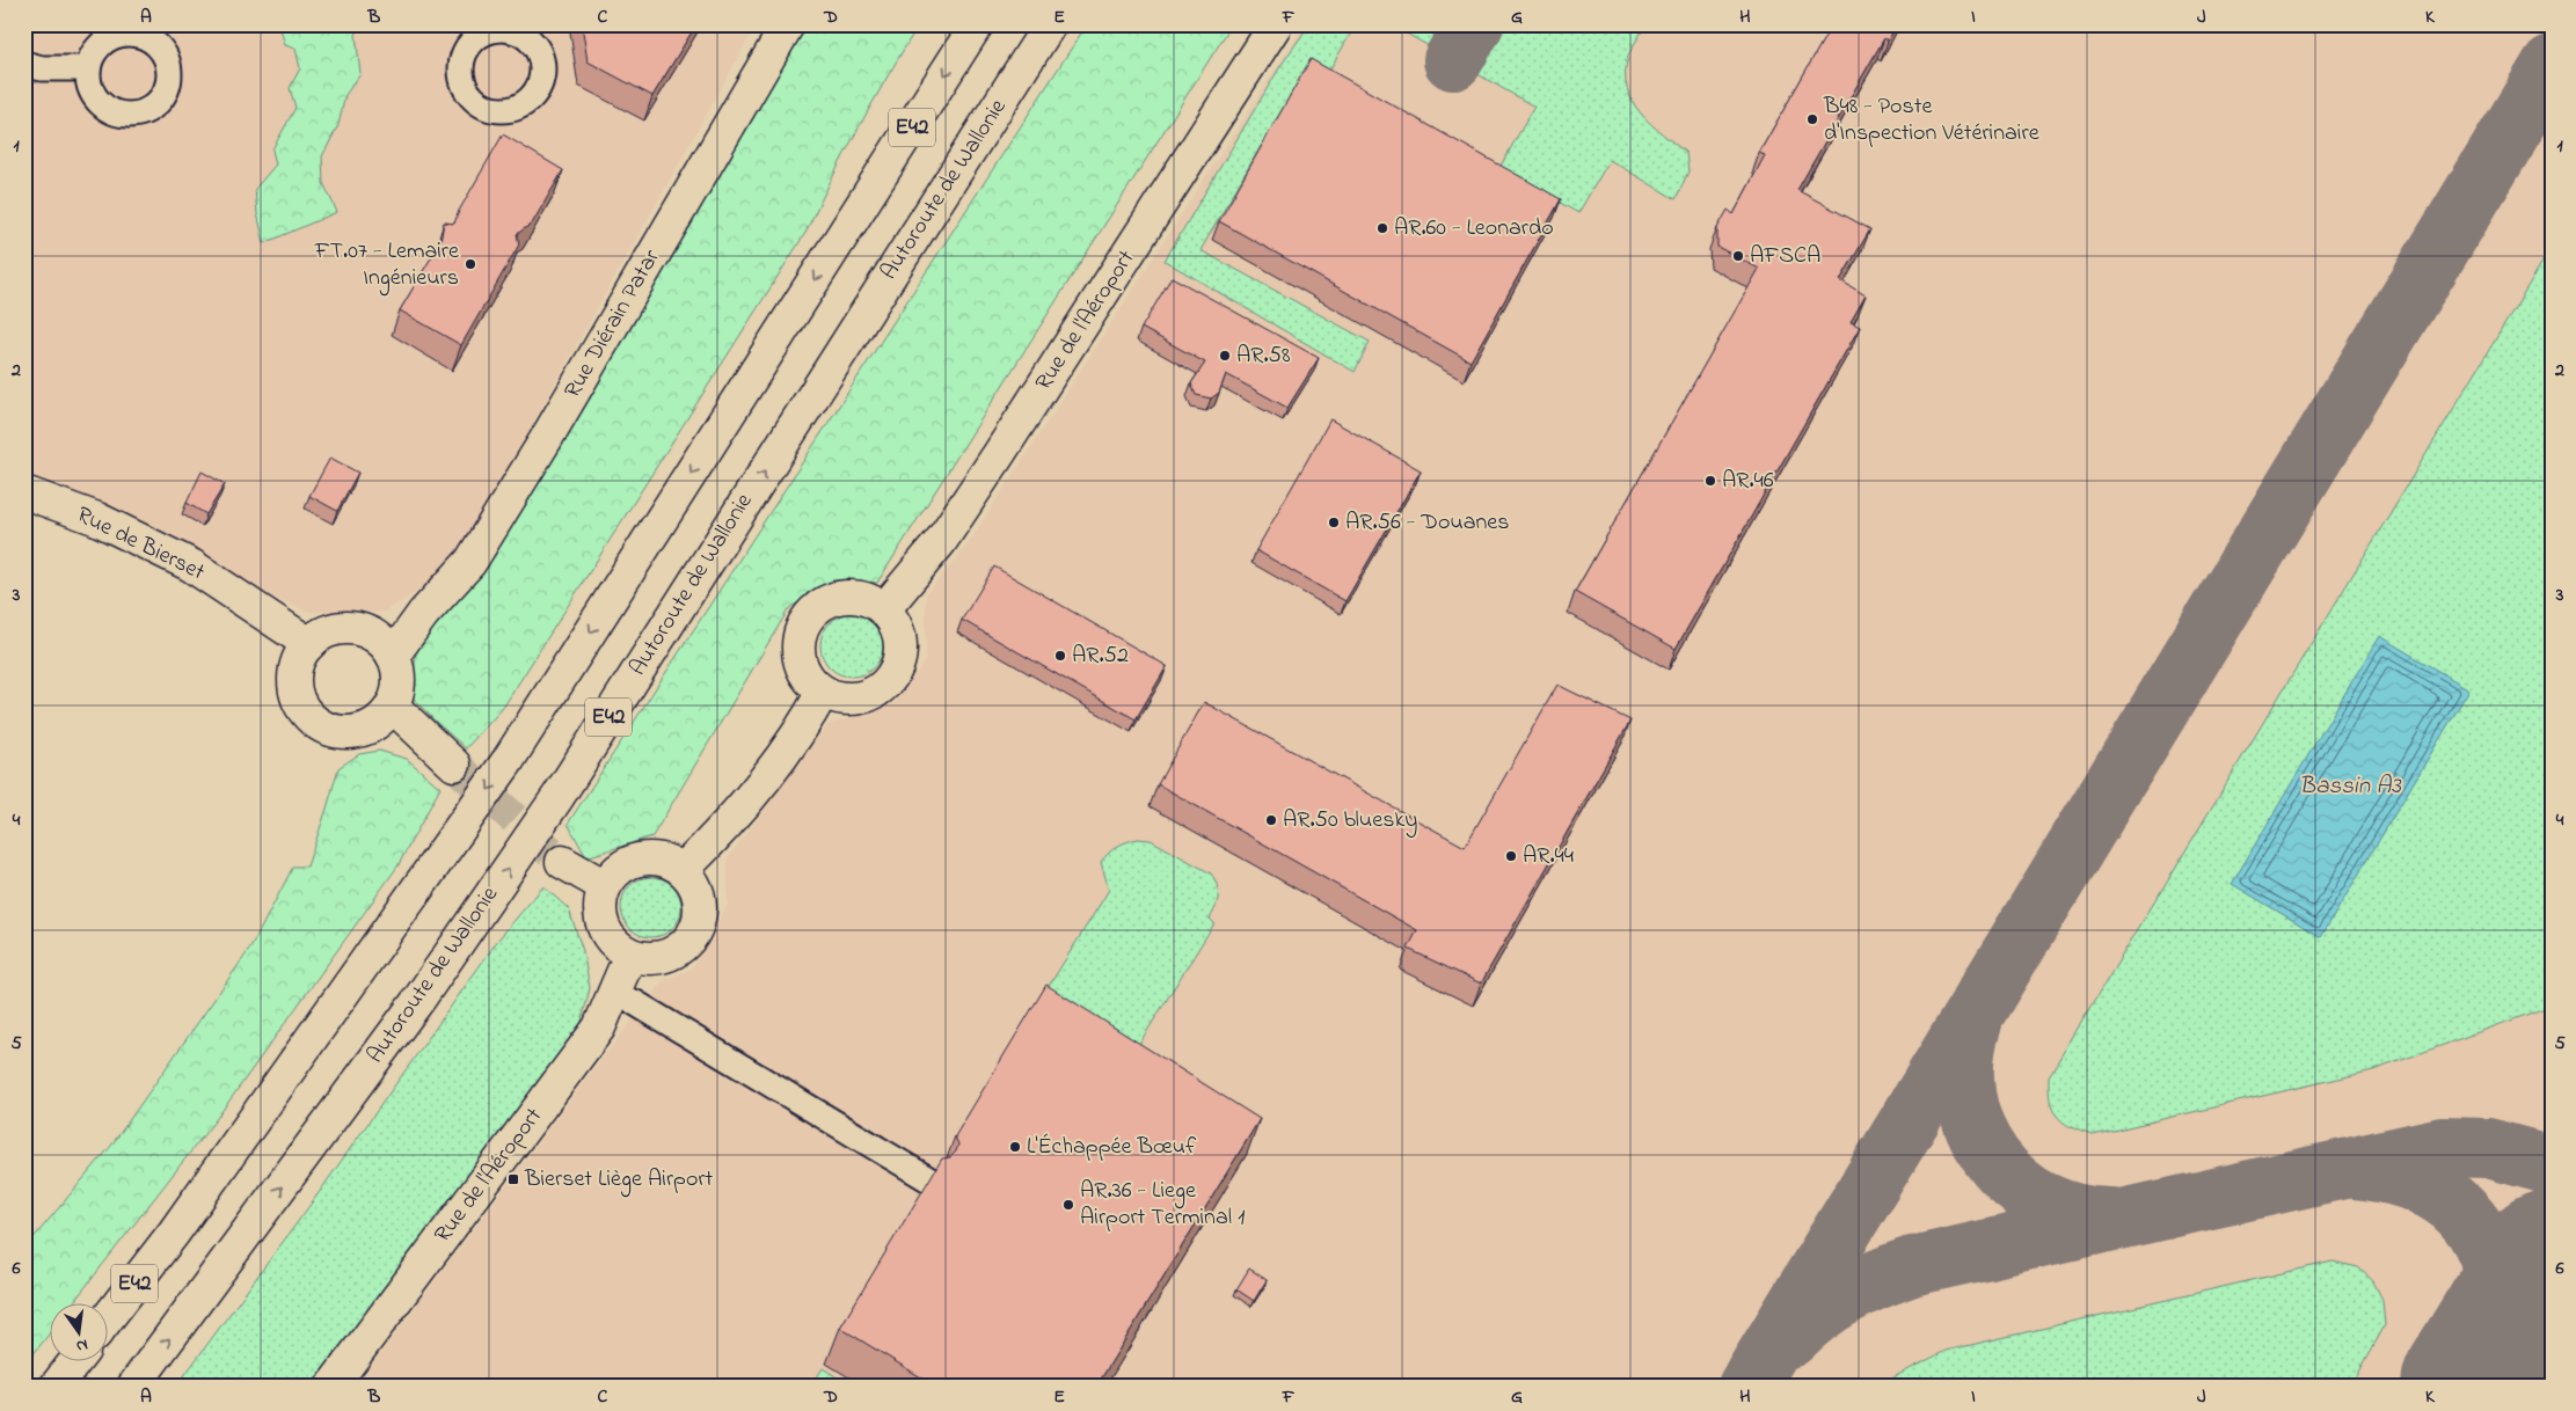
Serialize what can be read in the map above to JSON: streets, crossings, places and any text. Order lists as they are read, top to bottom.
{
  "streets": {
    "main road": [
      "E42",
      "Autoroute de Wallonie",
      "Rue de l'Aéroport",
      "Rue Diérain Patar",
      "Rue de Bierset"
    ]
  },
  "crossings": [
    ["Rue Diérain Patar", "Rue de Bierset"]
  ],
  "water": ["Bassin A3"],
  "places": {
    "other": [
      "B48 - Poste d'Inspection Vétérinaire",
      "AR.60 - Leonardo",
      "AFSCA",
      "FT.07 - Lemaire Ingénieurs",
      "AR.58",
      "AR.46",
      "AR.56 - Douanes",
      "AR.52",
      "AR.50 bluesky",
      "AR.44",
      "L'Échappée Bœuf",
      "AR.36 - Liege Airport Terminal 1"
    ],
    "transit": ["Bierset Liège Airport"]
  },
  "north": "bottom",
  "grid": {
    "columns": [
      "A",
      "B",
      "C",
      "D",
      "E",
      "F",
      "G",
      "H",
      "I",
      "J",
      "K"
    ],
    "rows": [
      "1",
      "2",
      "3",
      "4",
      "5",
      "6"
    ]
  }
}
